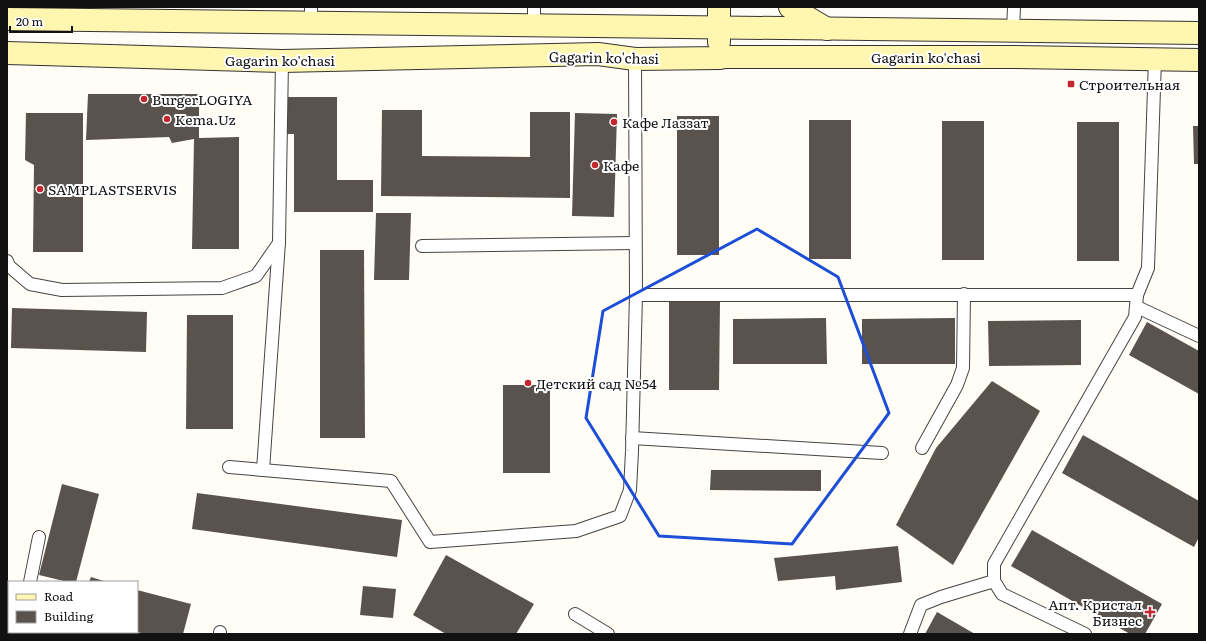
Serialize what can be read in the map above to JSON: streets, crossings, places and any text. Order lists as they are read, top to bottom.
{
  "streets": {
    "main road": ["Gagarin ko'chasi"]
  },
  "places": {
    "transit": ["Строительная"],
    "other": [
      "BurgerLOGIYA",
      "Kema.Uz",
      "Кафе Лаззат",
      "Кафе",
      "SAMPLASTSERVIS",
      "Детский сад №54"
    ],
    "health": ["Апт. Кристал Бизнес"]
  },
  "legend": ["Road", "Building"],
  "scale_bar": "20 m"
}
